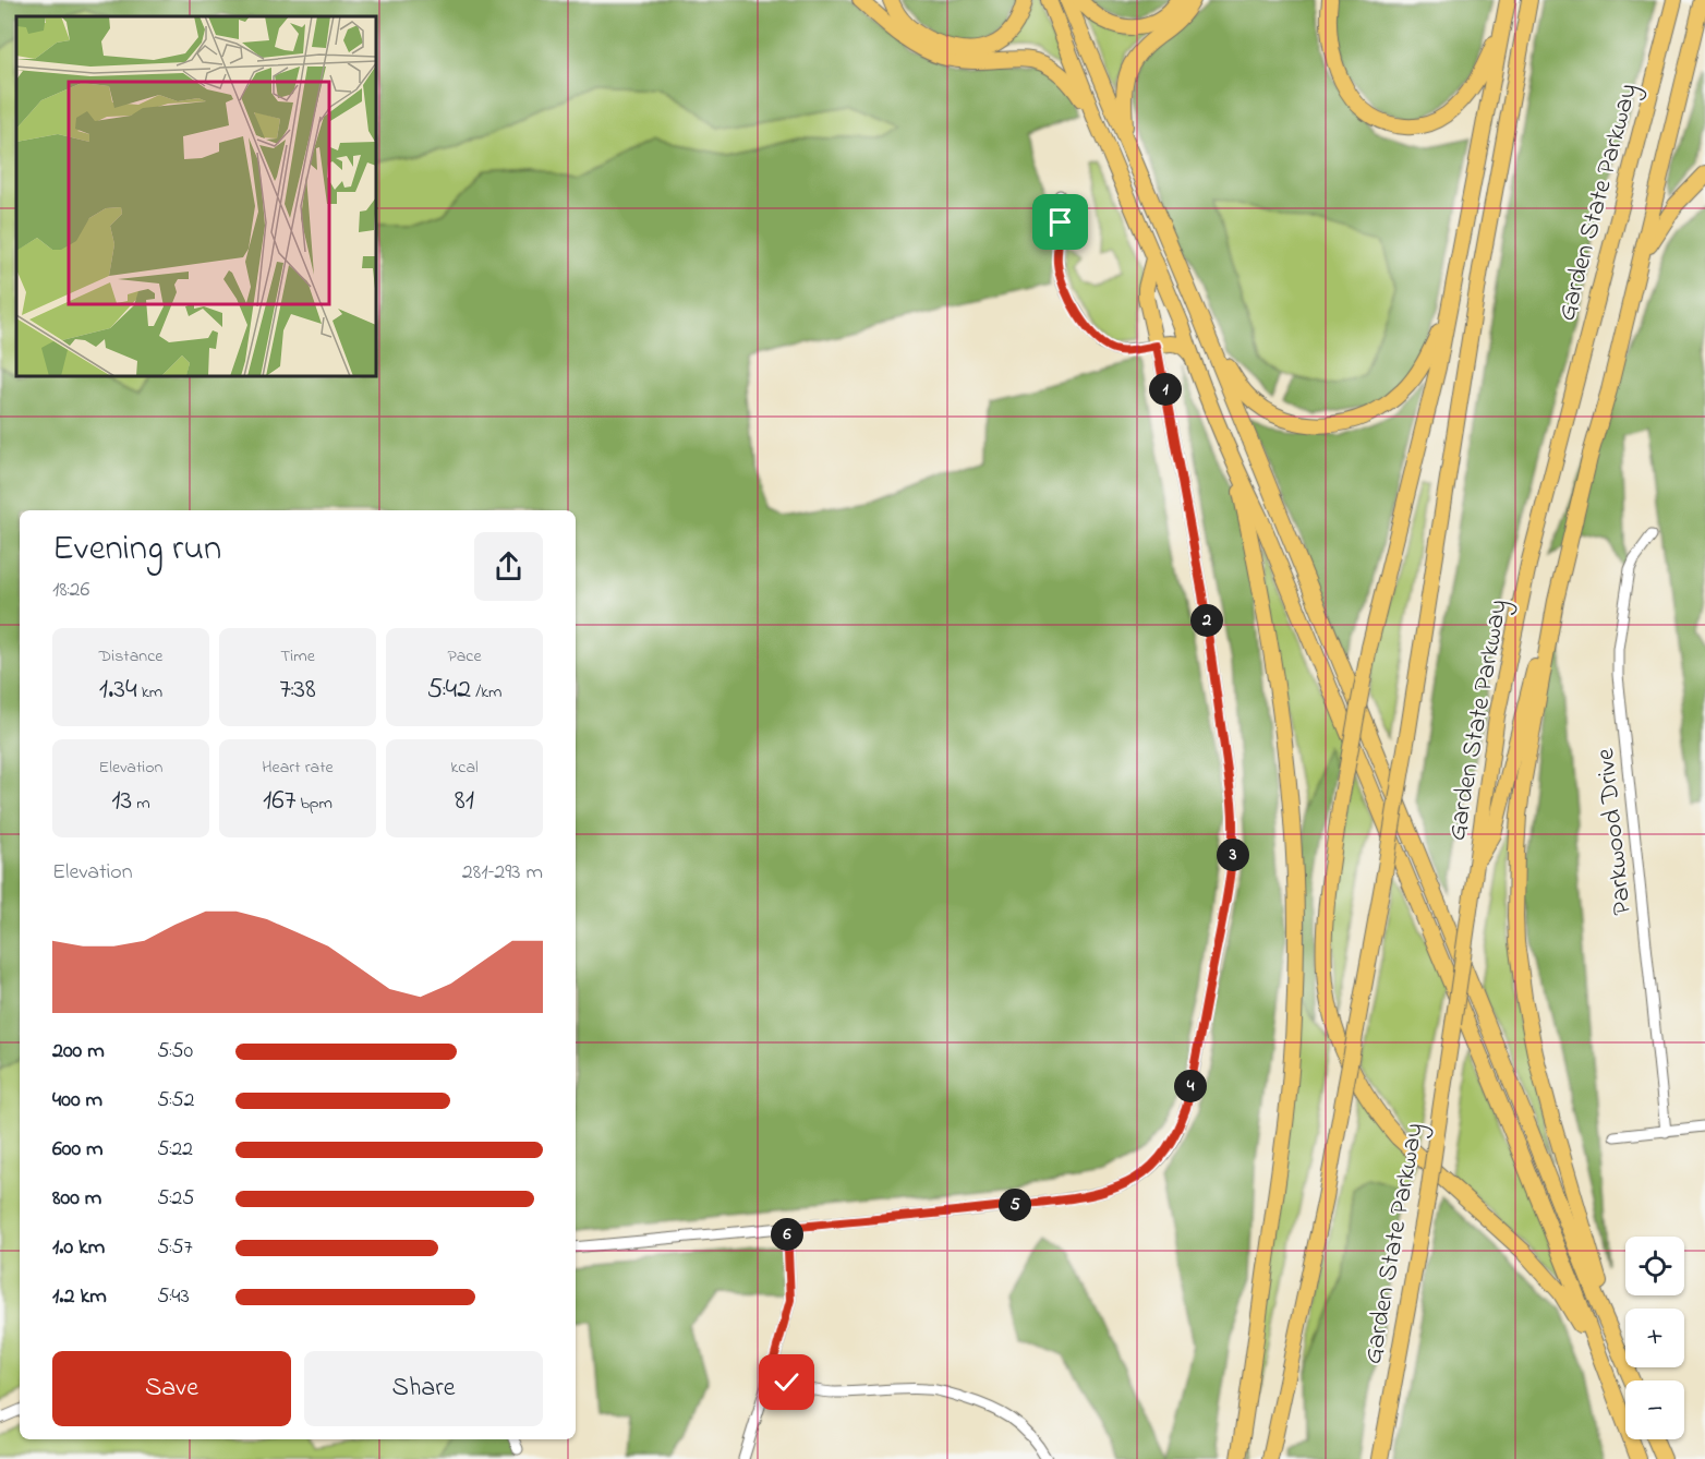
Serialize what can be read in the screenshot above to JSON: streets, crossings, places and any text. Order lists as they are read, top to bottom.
{
  "streets": {
    "highway": ["Garden State Parkway"],
    "street": ["Parkwood Drive"]
  },
  "page": {
    "pins": [
      "1",
      "2",
      "3",
      "4",
      "5",
      "6"
    ],
    "heading": ["Evening run", "18:26"],
    "stats": [
      ["Distance", "1.34 km"],
      ["Time", "7:38"],
      ["Pace", "5:42 /km"],
      ["Elevation", "13 m"],
      ["Heart rate", "167 bpm"],
      ["kcal", "81"]
    ],
    "chart": ["Elevation", "281–293 m"],
    "list": [
      {
        "name": "200 m",
        "note": "5:50"
      },
      {
        "name": "400 m",
        "note": "5:52"
      },
      {
        "name": "600 m",
        "note": "5:22"
      },
      {
        "name": "800 m",
        "note": "5:25"
      },
      {
        "name": "1.0 km",
        "note": "5:57"
      },
      {
        "name": "1.2 km",
        "note": "5:43"
      }
    ],
    "map_buttons": ["+", "−"],
    "buttons": ["Save", "Share"]
  }
}
